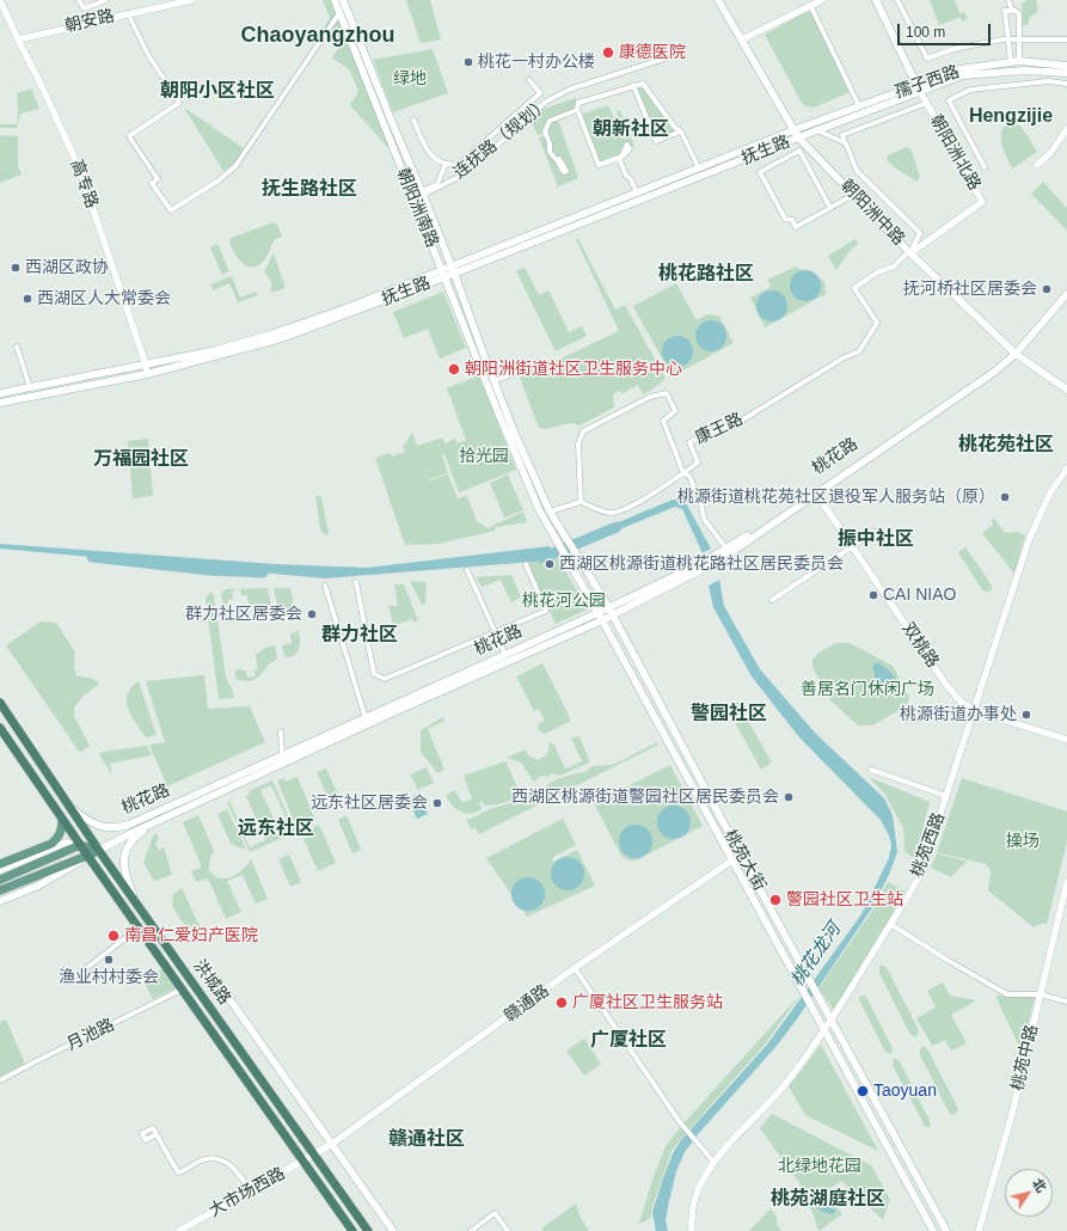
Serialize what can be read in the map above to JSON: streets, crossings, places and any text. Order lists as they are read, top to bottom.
{
  "streets": {
    "highway": ["洪城路"],
    "main road": [
      "孺子西路",
      "抚生路",
      "朝阳洲北路",
      "朝阳洲南路",
      "朝阳洲中路",
      "桃花路",
      "桃苑大街"
    ],
    "street": [
      "朝安路",
      "连抚路（规划）",
      "高专路",
      "康王路",
      "双桃路",
      "桃苑西路",
      "赣通路",
      "月池路",
      "桃苑中路",
      "大市场西路"
    ]
  },
  "crossings": [
    ["朝安路", "高专路"],
    ["孺子西路", "抚生路"],
    ["孺子西路", "朝阳洲北路"],
    ["孺子西路", "朝阳洲中路"],
    ["连抚路（规划）", "桃苑大街"],
    ["抚生路", "高专路"],
    ["抚生路", "朝阳洲南路"],
    ["抚生路", "朝阳洲中路"],
    ["抚生路", "桃苑大街"],
    ["朝阳洲北路", "康王路"],
    ["朝阳洲南路", "桃花路"],
    ["朝阳洲南路", "桃苑大街"],
    ["朝阳洲中路", "康王路"],
    ["朝阳洲中路", "桃花路"],
    ["桃花路", "双桃路"],
    ["桃花路", "桃苑大街"],
    ["桃花路", "洪城路"],
    ["双桃路", "桃苑西路"],
    ["桃苑西路", "桃苑大街"],
    ["桃苑大街", "赣通路"],
    ["洪城路", "赣通路"],
    ["洪城路", "月池路"],
    ["洪城路", "大市场西路"],
    ["赣通路", "大市场西路"]
  ],
  "districts": [
    "Chaoyangzhou",
    "朝阳小区社区",
    "Hengzijie",
    "朝新社区",
    "抚生路社区",
    "桃花路社区",
    "桃花苑社区",
    "万福园社区",
    "振中社区",
    "群力社区",
    "警园社区",
    "远东社区",
    "广厦社区",
    "赣通社区",
    "桃苑湖庭社区"
  ],
  "water": ["桃花龙河"],
  "parks": [
    "绿地",
    "拾光园",
    "桃花河公园",
    "善居名门休闲广场",
    "操场",
    "北绿地花园"
  ],
  "places": [
    "康德医院",
    "桃花一村办公楼",
    "西湖区政协",
    "抚河桥社区居委会",
    "西湖区人大常委会",
    "朝阳洲街道社区卫生服务中心",
    "桃源街道桃花苑社区退役军人服务站（原）",
    "西湖区桃源街道桃花路社区居民委员会",
    "CAI NIAO",
    "群力社区居委会",
    "桃源街道办事处",
    "西湖区桃源街道警园社区居民委员会",
    "远东社区居委会",
    "警园社区卫生站",
    "南昌仁爱妇产医院",
    "渔业村村委会",
    "广厦社区卫生服务站",
    "Taoyuan"
  ],
  "scale_bar": "100 m",
  "north": "top right"
}
